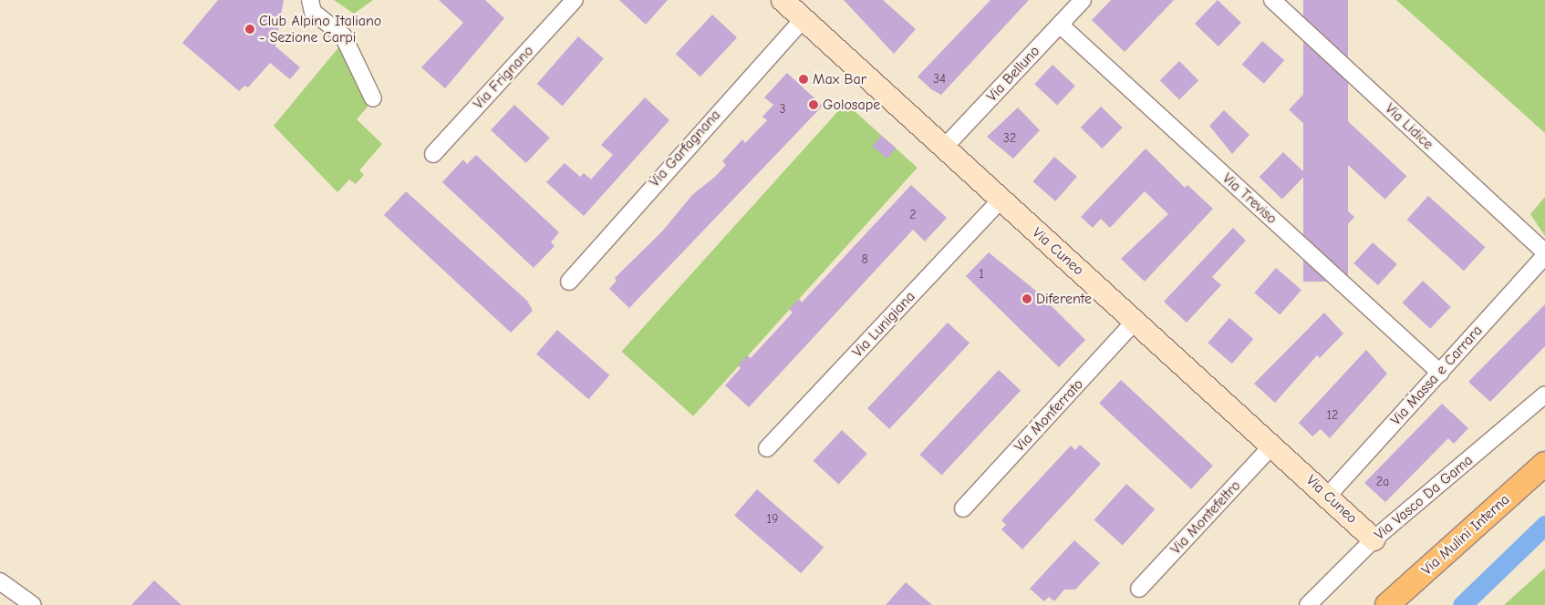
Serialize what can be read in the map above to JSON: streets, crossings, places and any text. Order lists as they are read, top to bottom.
{
  "streets": {
    "main road": ["Via Mulini Interna"],
    "street": [
      "Via Belluno",
      "Via Frignano",
      "Via Lidice",
      "Via Garfagnana",
      "Via Treviso",
      "Via Cuneo",
      "Via Lunigiana",
      "Via Massa e Carrara",
      "Via Monferrato",
      "Via Vasco Da Gama",
      "Via Montefeltro"
    ]
  },
  "crossings": [
    ["Via Belluno", "Via Treviso"],
    ["Via Belluno", "Via Cuneo"],
    ["Via Garfagnana", "Via Cuneo"],
    ["Via Treviso", "Via Massa e Carrara"],
    ["Via Cuneo", "Via Lunigiana"],
    ["Via Cuneo", "Via Massa e Carrara"],
    ["Via Cuneo", "Via Monferrato"],
    ["Via Cuneo", "Via Vasco Da Gama"],
    ["Via Cuneo", "Via Montefeltro"]
  ],
  "places": [
    "Club Alpino Italiano - Sezione Carpi",
    "Max Bar",
    "Golosape",
    "Diferente"
  ],
  "house_numbers": [
    "34",
    "3",
    "32",
    "2",
    "8",
    "1",
    "12",
    "2a",
    "19"
  ]
}
